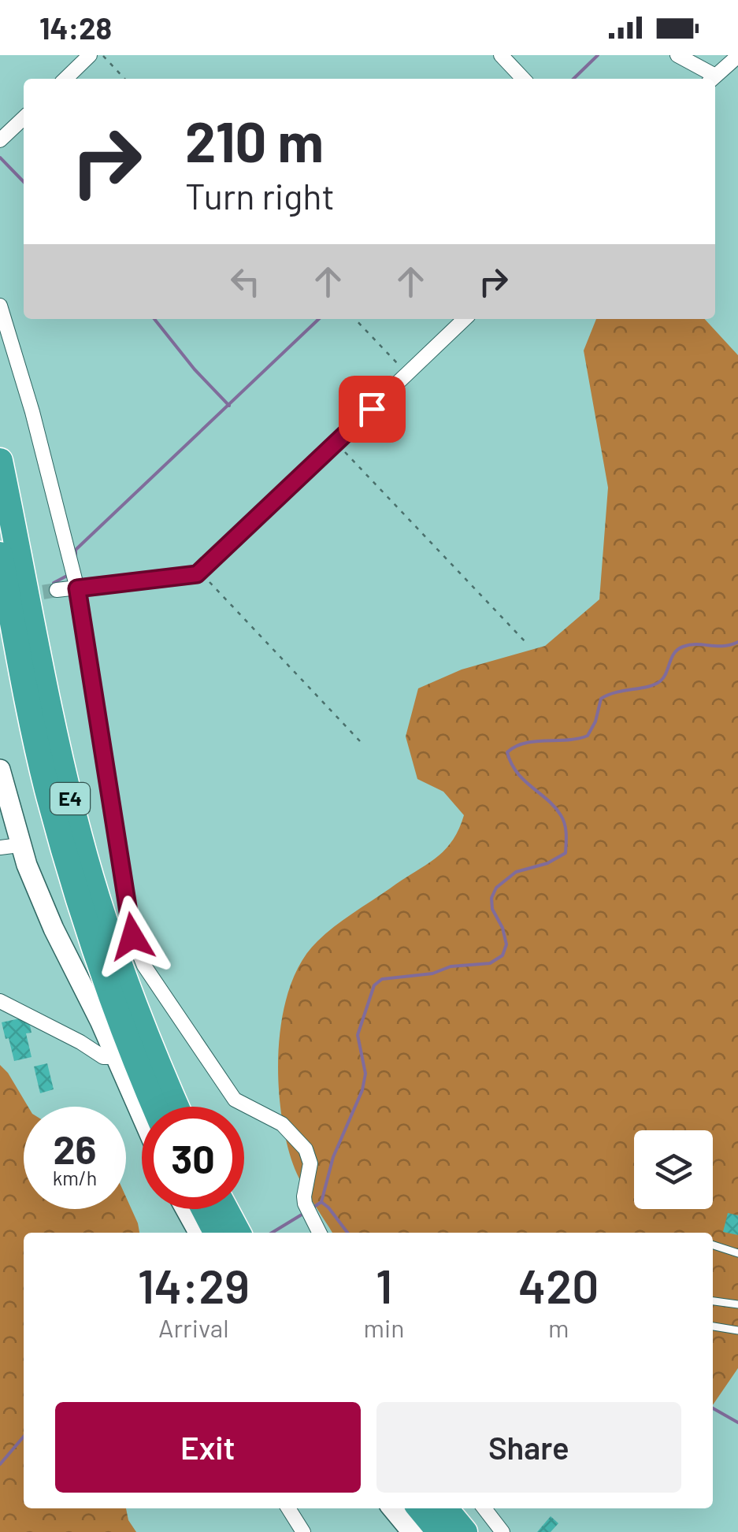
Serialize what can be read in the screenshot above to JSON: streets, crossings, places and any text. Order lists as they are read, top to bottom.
{
  "streets": {
    "highway": ["E4"]
  },
  "page": {
    "status": "14:28",
    "turn": ["210 m", "Turn right"],
    "speed": "26 km/h",
    "limit": "30",
    "eta": [
      "14:29",
      "Arrival",
      "1",
      "min",
      "420",
      "m"
    ],
    "buttons": ["Exit", "Share"]
  }
}
